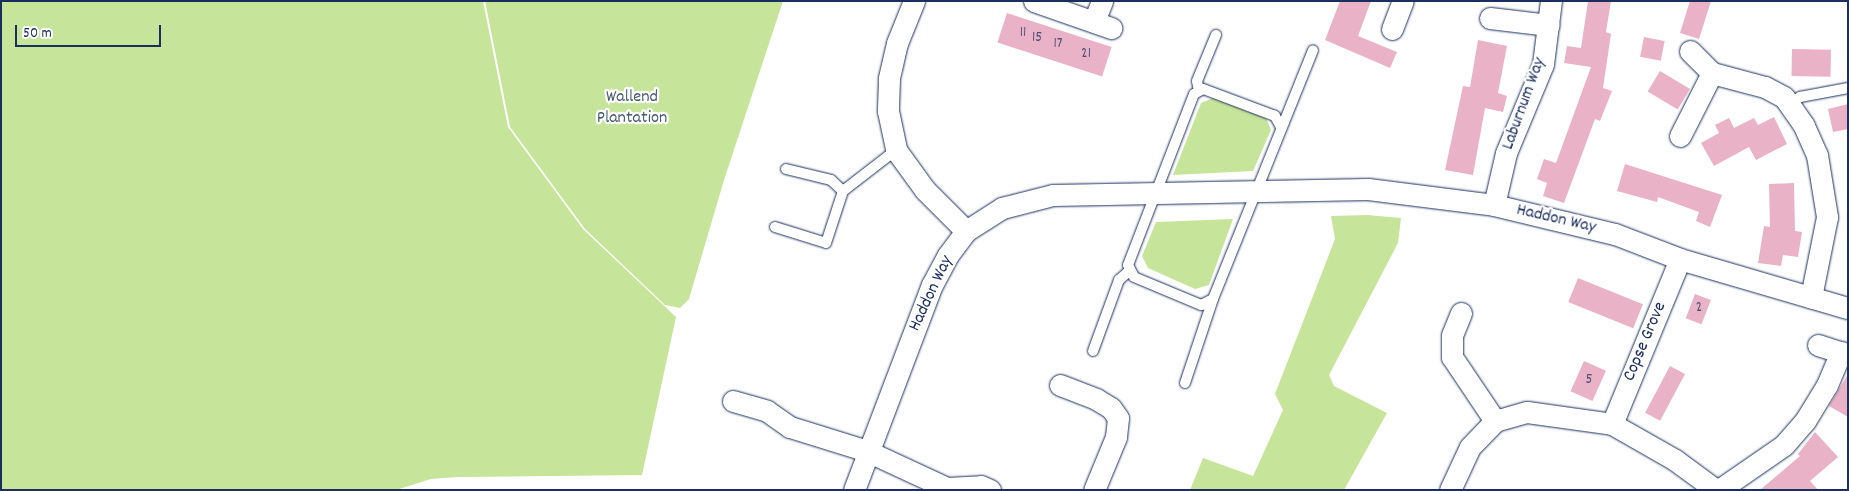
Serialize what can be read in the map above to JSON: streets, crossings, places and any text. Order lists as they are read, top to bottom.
{
  "streets": {
    "street": ["Laburnum Way", "Haddon Way", "Copse Grove"]
  },
  "crossings": [
    ["Laburnum Way", "Haddon Way"],
    ["Haddon Way", "Copse Grove"]
  ],
  "parks": ["Wallend Plantation"],
  "house_numbers": [
    "11",
    "15",
    "17",
    "21",
    "2",
    "5"
  ],
  "scale_bar": "50 m"
}
